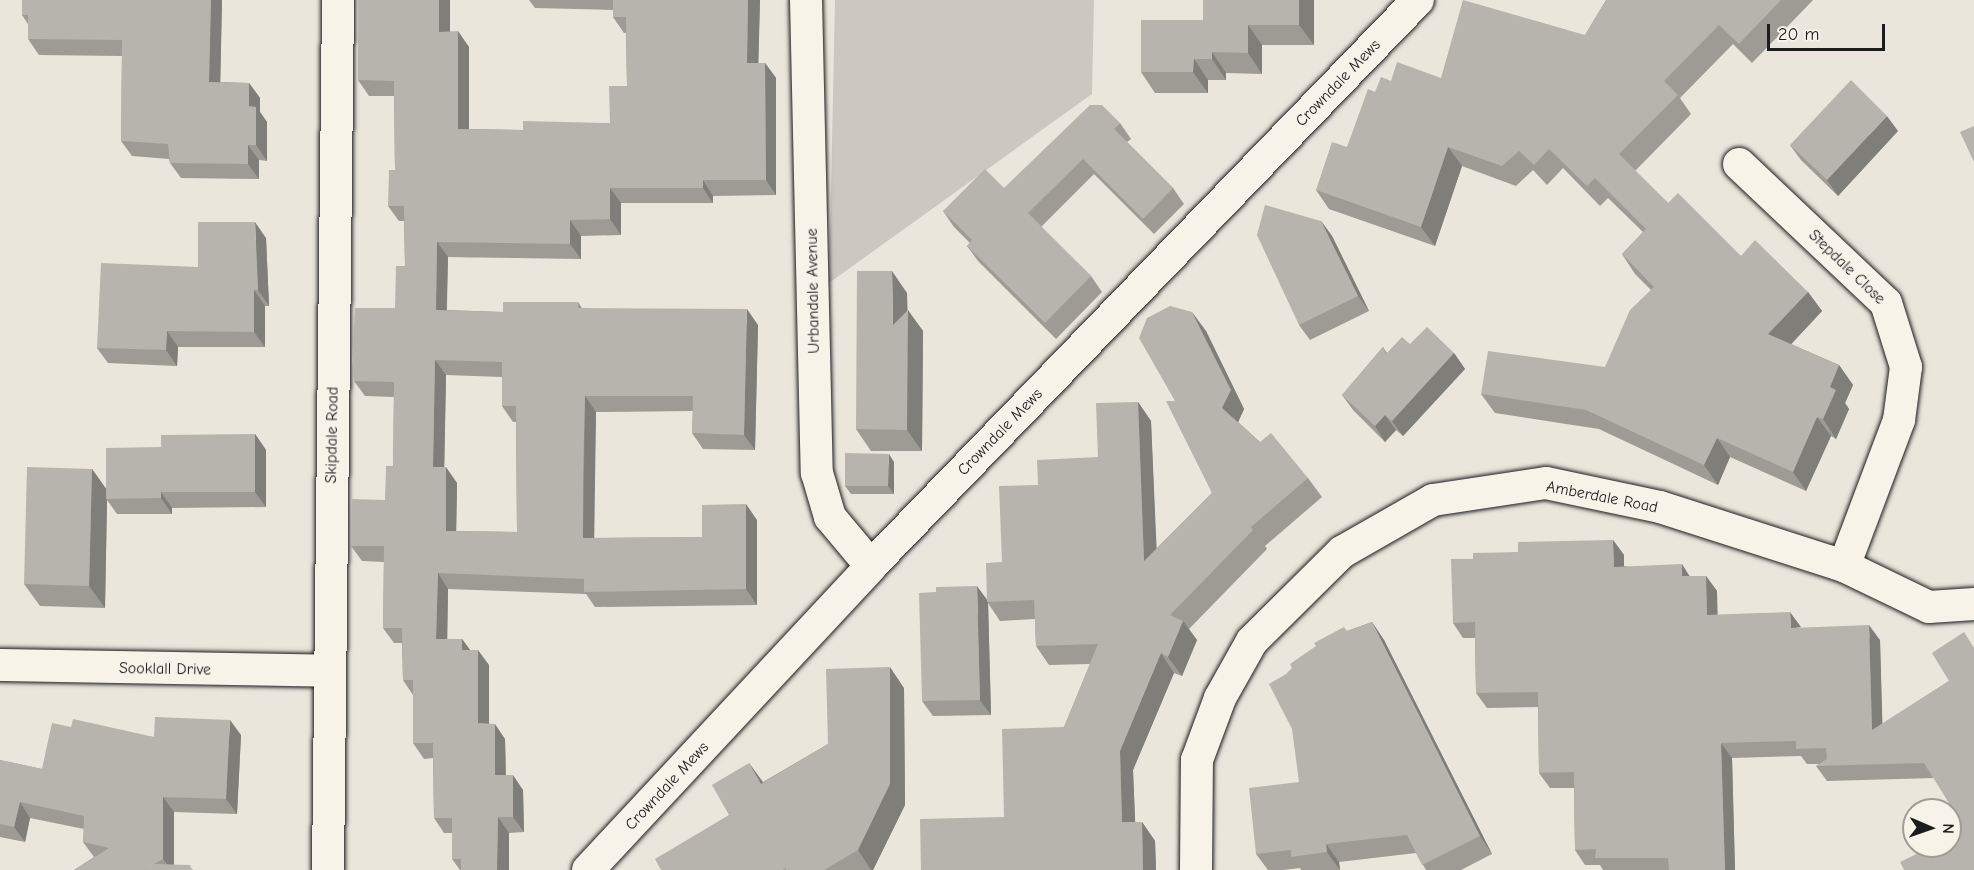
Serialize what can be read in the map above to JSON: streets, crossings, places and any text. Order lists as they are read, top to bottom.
{
  "streets": {
    "street": [
      "Crowndale Mews",
      "Stepdale Close",
      "Urbandale Avenue",
      "Skipdale Road",
      "Amberdale Road",
      "Sooklall Drive"
    ]
  },
  "crossings": [
    ["Crowndale Mews", "Urbandale Avenue"],
    ["Stepdale Close", "Amberdale Road"],
    ["Skipdale Road", "Sooklall Drive"]
  ],
  "scale_bar": "20 m",
  "north": "right"
}
